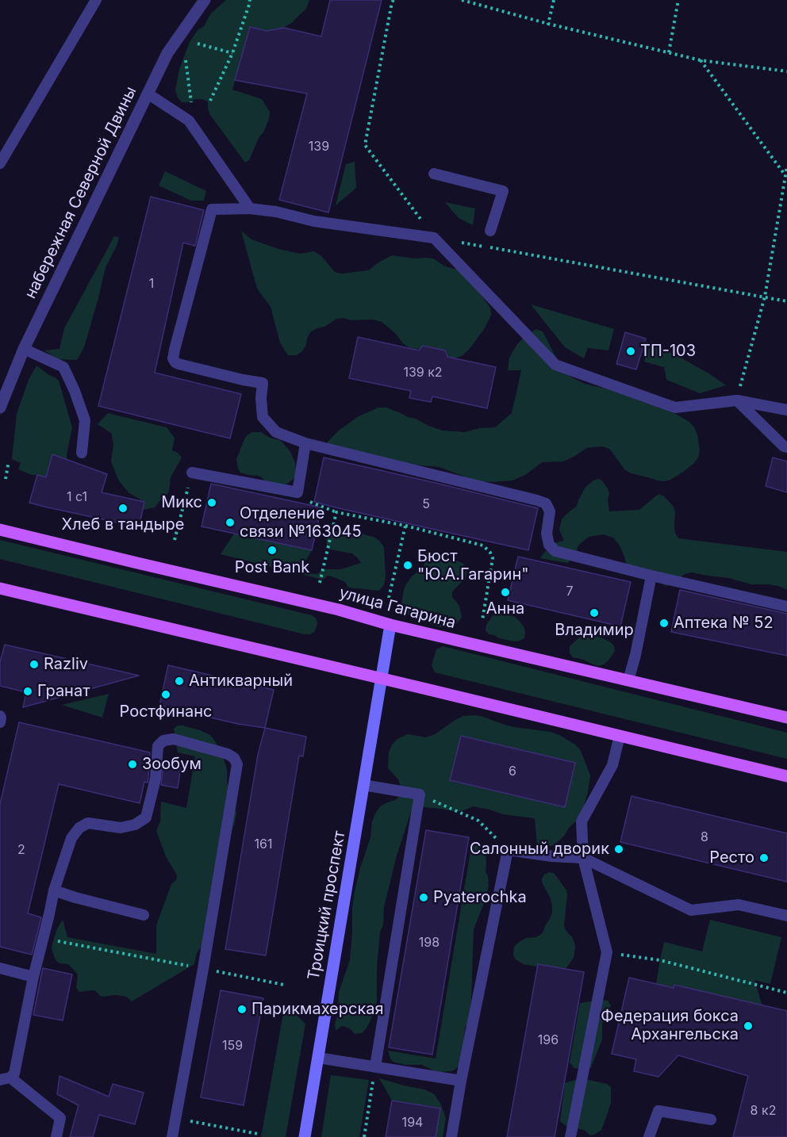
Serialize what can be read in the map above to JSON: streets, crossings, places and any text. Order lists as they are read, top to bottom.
{
  "streets": {
    "main road": ["улица Гагарина", "Троицкий проспект"],
    "street": ["набережная Северной Двины"]
  },
  "crossings": [
    ["улица Гагарина", "Троицкий проспект"]
  ],
  "places": [
    "ТП-103",
    "Микс",
    "Хлеб в тандыре",
    "Отделение связи №163045",
    "Post Bank",
    "Бюст \"Ю.А.Гагарин\"",
    "Анна",
    "Владимир",
    "Аптека № 52",
    "Razliv",
    "Антикварный",
    "Гранат",
    "Ростфинанс",
    "Зообум",
    "Салонный дворик",
    "Ресто",
    "Pyaterochka",
    "Парикмахерская",
    "Федерация бокса Архангельска"
  ],
  "house_numbers": [
    "139",
    "1",
    "139 к2",
    "1 с1",
    "5",
    "7",
    "6",
    "8",
    "161",
    "2",
    "198",
    "196",
    "159",
    "8 к2",
    "194"
  ]
}
